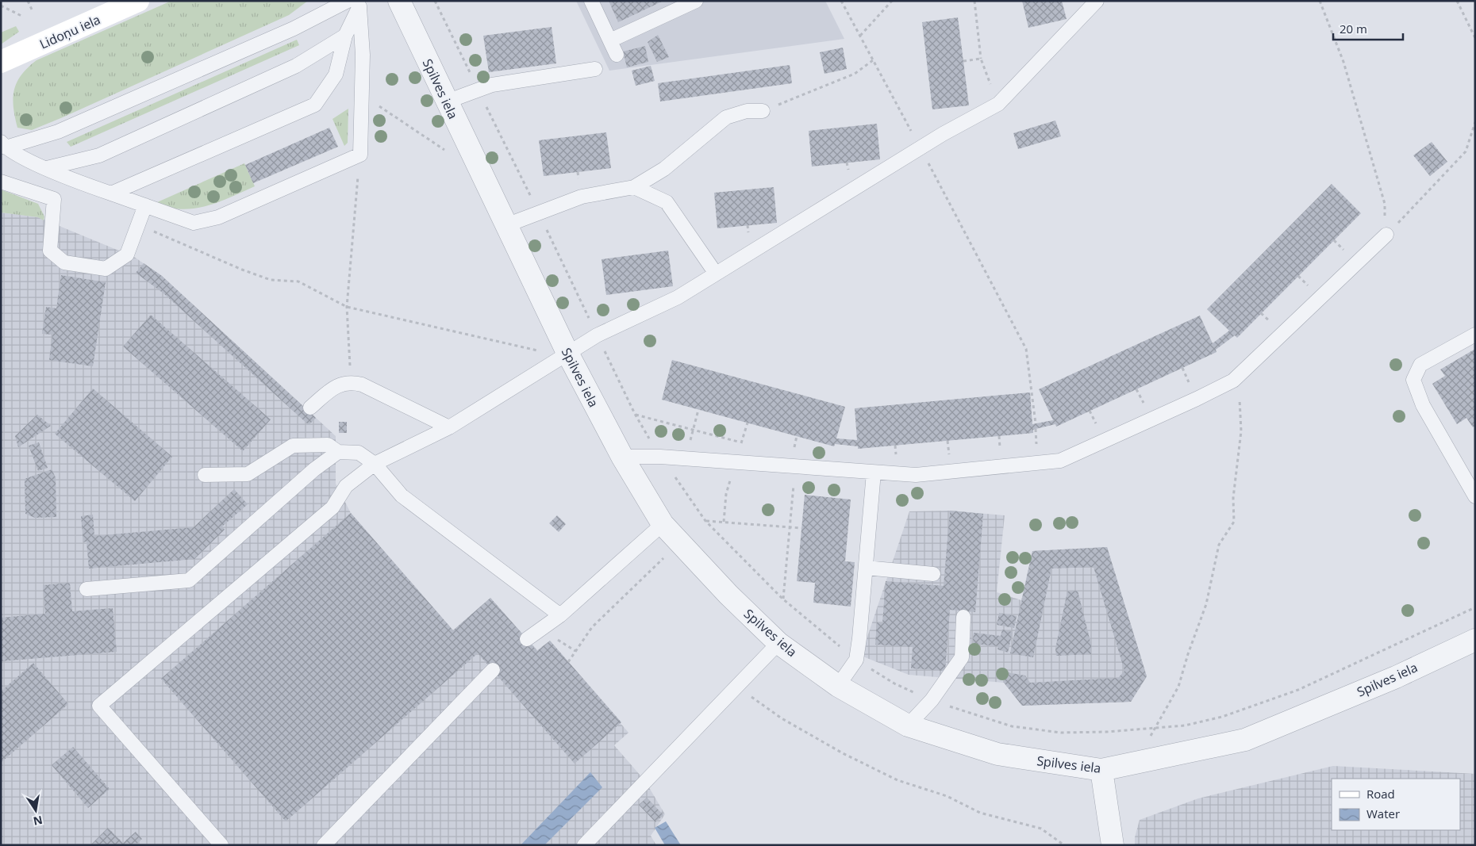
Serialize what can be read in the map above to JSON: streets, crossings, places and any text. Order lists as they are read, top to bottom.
{
  "streets": {
    "street": ["Lidoņu iela", "Spilves iela"]
  },
  "legend": ["Road", "Water"],
  "scale_bar": "20 m",
  "north": "bottom"
}
